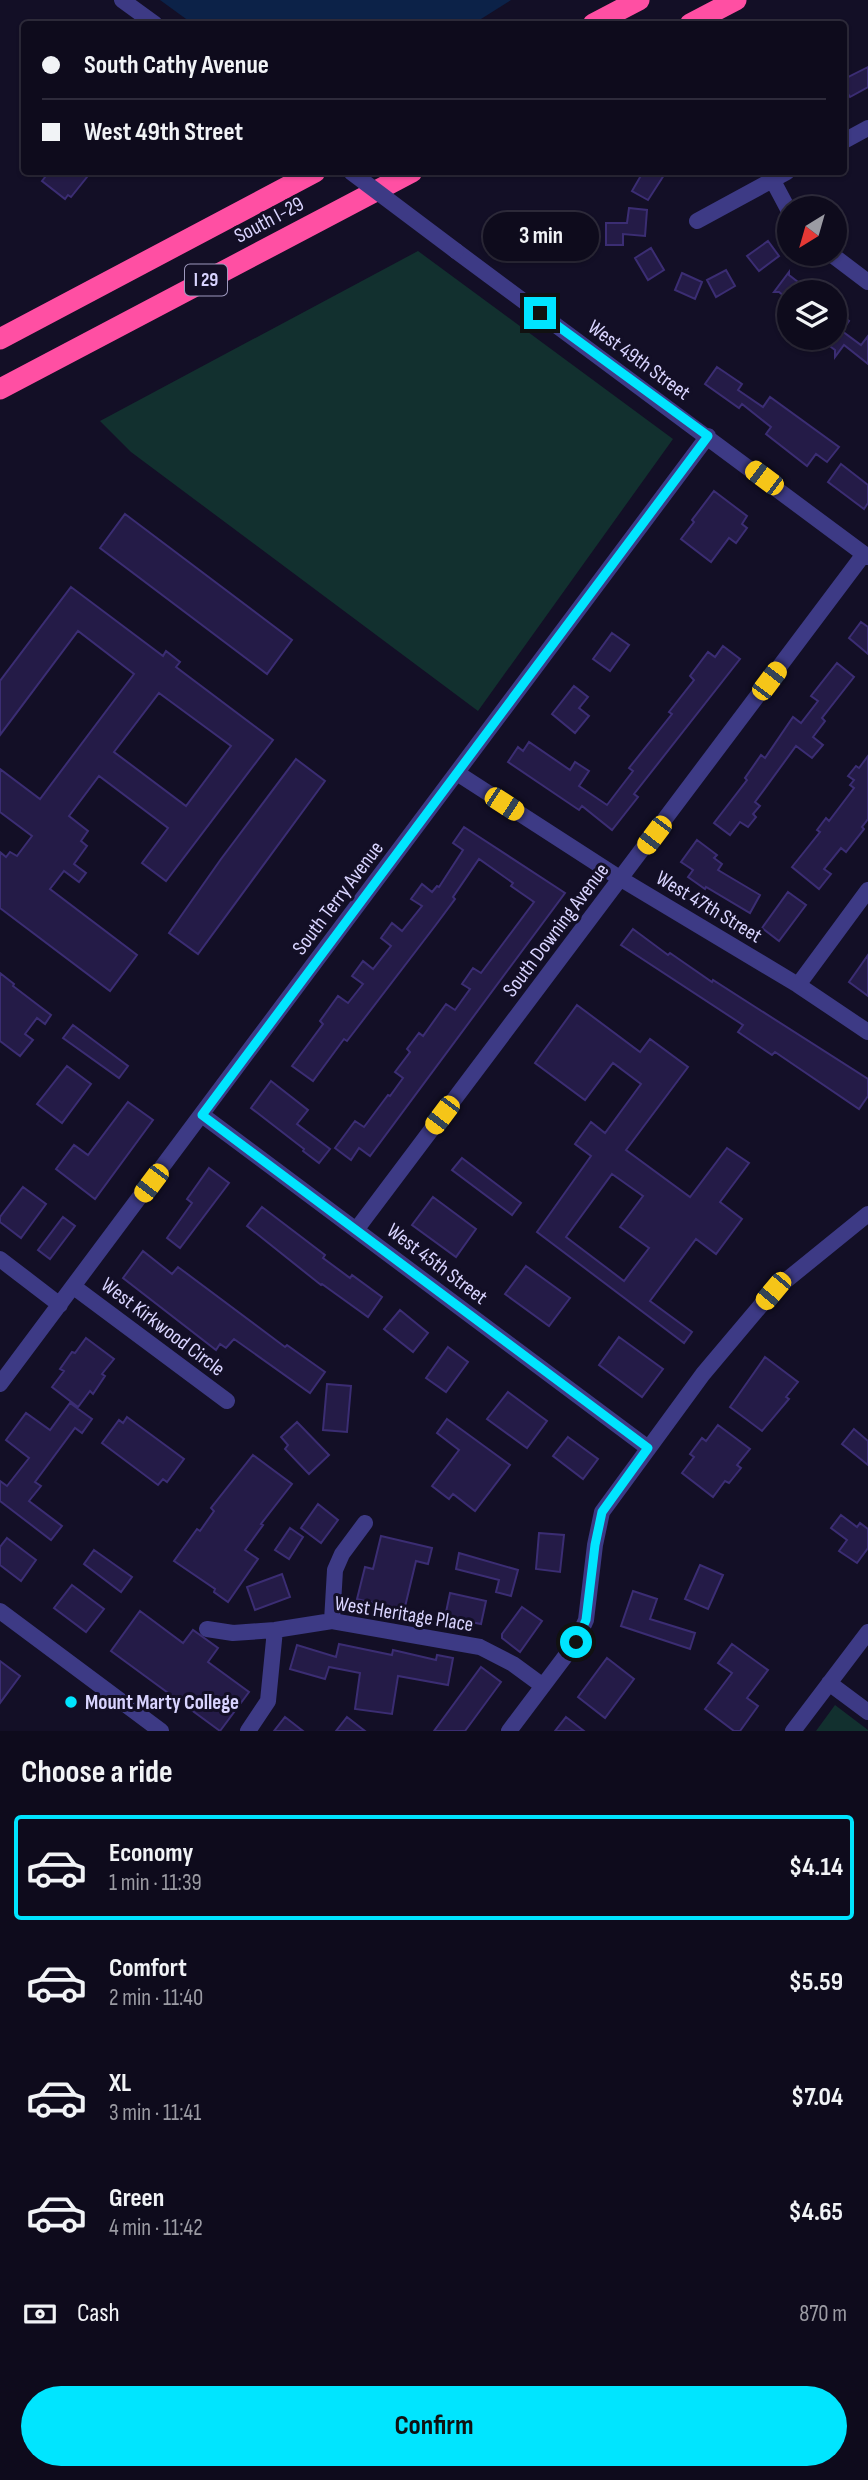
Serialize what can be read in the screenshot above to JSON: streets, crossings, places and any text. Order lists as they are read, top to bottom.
{
  "streets": {
    "highway": ["South I-29", "I 29"],
    "street": [
      "West 49th Street",
      "South Terry Avenue",
      "West 47th Street",
      "South Downing Avenue",
      "West 45th Street",
      "West Kirkwood Circle",
      "West Heritage Place"
    ]
  },
  "crossings": [
    ["West 49th Street", "South Terry Avenue"],
    ["West 49th Street", "South Downing Avenue"],
    ["South Terry Avenue", "West 47th Street"],
    ["South Terry Avenue", "West 45th Street"],
    ["South Terry Avenue", "West Kirkwood Circle"],
    ["West 47th Street", "South Downing Avenue"],
    ["South Downing Avenue", "West 45th Street"]
  ],
  "places": ["Mount Marty College"],
  "north": "bottom left",
  "page": {
    "banner": ["South Cathy Avenue", "West 49th Street"],
    "bubble": "3 min",
    "heading": "Choose a ride",
    "list": [
      {
        "name": "Economy",
        "note": "1 min · 11:39",
        "value": "$4.14"
      },
      {
        "name": "Comfort",
        "note": "2 min · 11:40",
        "value": "$5.59"
      },
      {
        "name": "XL",
        "note": "3 min · 11:41",
        "value": "$7.04"
      },
      {
        "name": "Green",
        "note": "4 min · 11:42",
        "value": "$4.65"
      }
    ],
    "pay": ["Cash", "870 m"],
    "buttons": "Confirm"
  }
}
